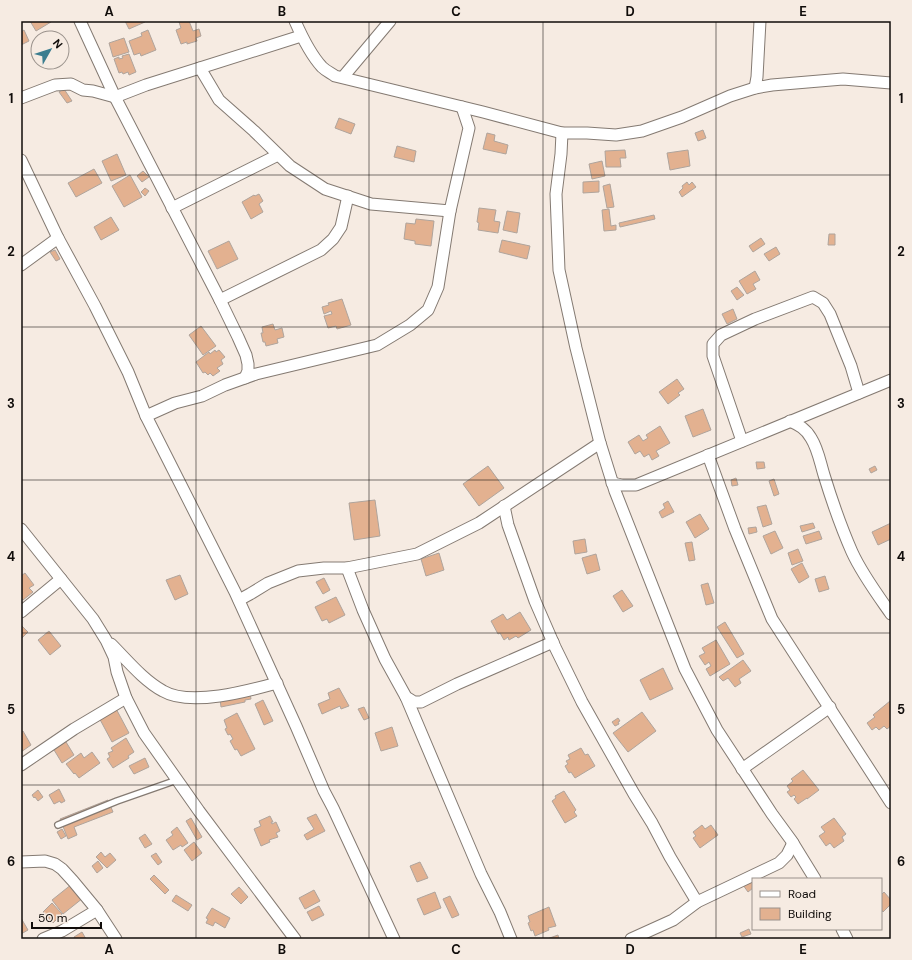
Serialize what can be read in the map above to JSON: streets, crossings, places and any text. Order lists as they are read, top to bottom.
{
  "legend": ["Road", "Building"],
  "scale_bar": "50 m",
  "north": "top right",
  "grid": {
    "columns": [
      "A",
      "B",
      "C",
      "D",
      "E"
    ],
    "rows": [
      "1",
      "2",
      "3",
      "4",
      "5",
      "6"
    ]
  }
}
